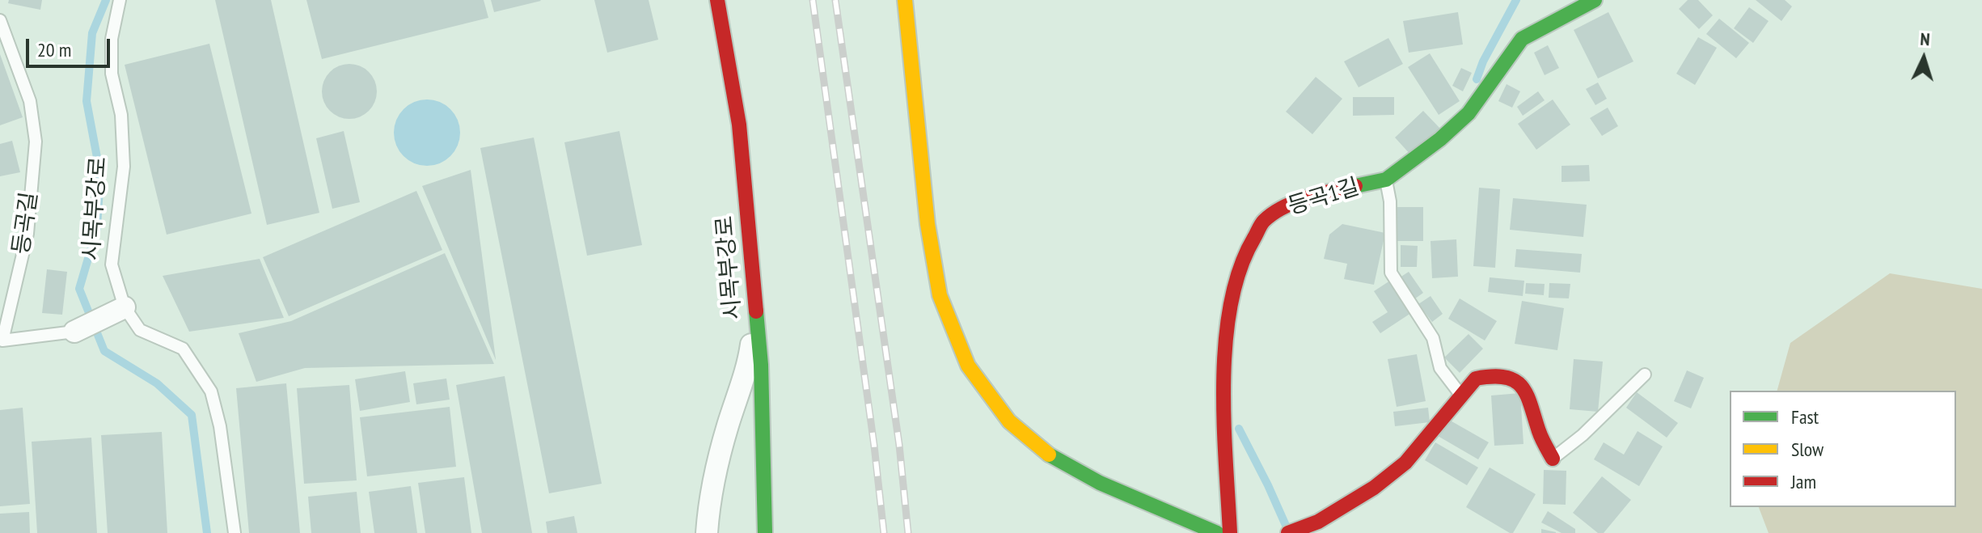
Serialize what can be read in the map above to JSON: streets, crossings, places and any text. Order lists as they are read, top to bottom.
{
  "streets": {
    "street": ["등곡1길", "시목부강로", "등곡길"]
  },
  "crossings": [
    ["시목부강로", "등곡길"]
  ],
  "legend": ["Fast", "Slow", "Jam"],
  "scale_bar": "20 m",
  "north": "top"
}
